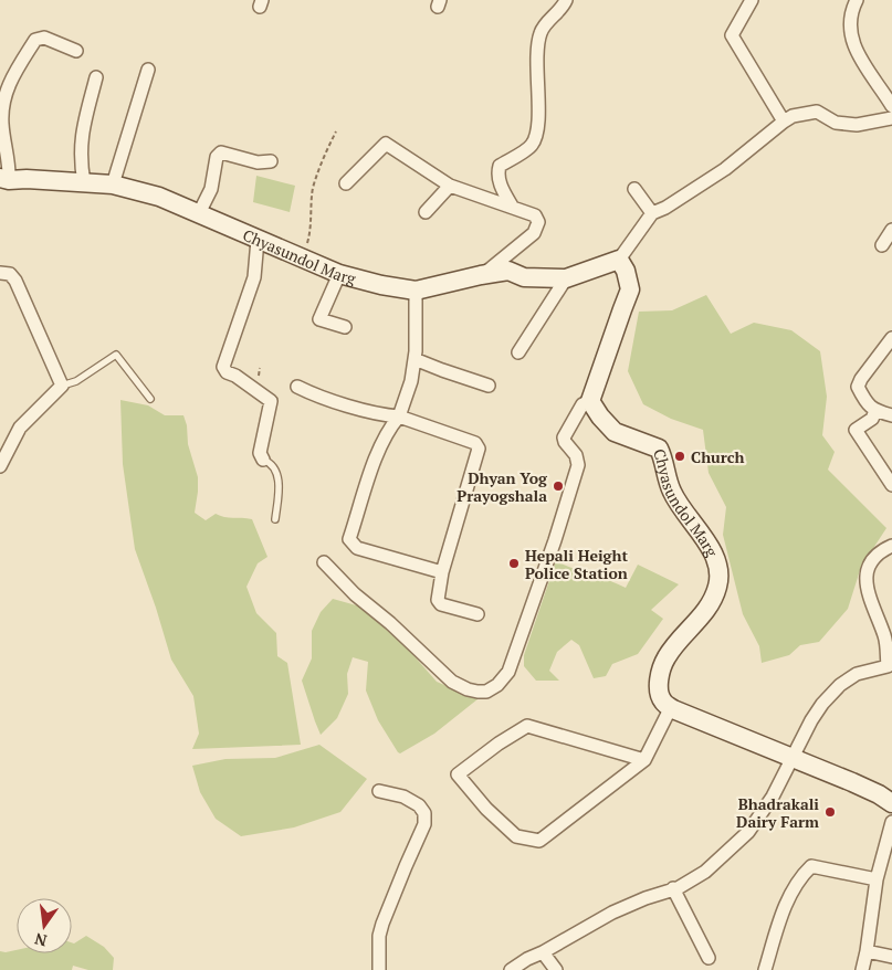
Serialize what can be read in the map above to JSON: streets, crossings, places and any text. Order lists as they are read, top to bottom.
{
  "streets": {
    "street": ["Chyasundol Marg"]
  },
  "places": [
    "Church",
    "Dhyan Yog Prayogshala",
    "Hepali Height Police Station",
    "Bhadrakali Dairy Farm"
  ],
  "north": "bottom"
}
